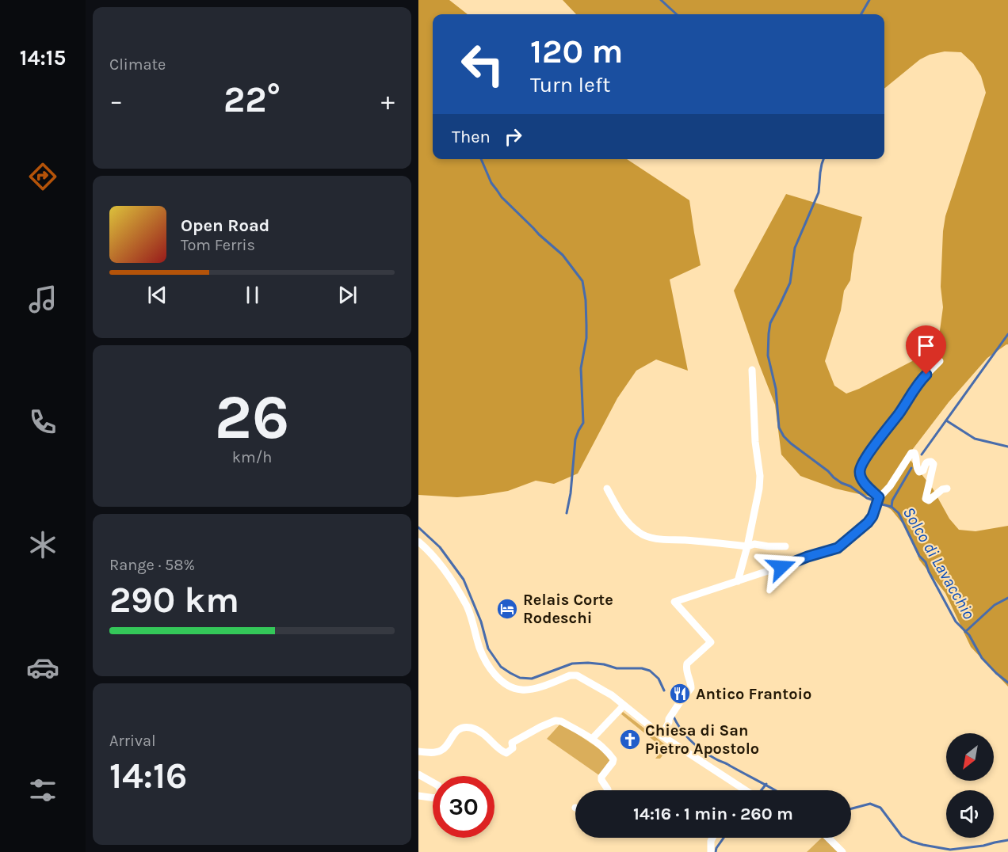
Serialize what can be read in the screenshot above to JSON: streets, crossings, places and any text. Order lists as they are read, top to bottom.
{
  "water": ["Solco di Lavacchio"],
  "places": {
    "hotel": ["Relais Corte Rodeschi"],
    "restaurant": ["Antico Frantoio"],
    "church": ["Chiesa di San Pietro Apostolo"]
  },
  "north": "bottom left",
  "page": {
    "tabs": "14:15",
    "tile": [
      "Climate",
      ["26", "km/h"],
      ["Range · 58%", "290 km"],
      ["Arrival", "14:16"]
    ],
    "turn": ["120 m", "Turn left"],
    "heat": ["−", "22°", "+"],
    "then": "Then",
    "song": ["Open Road", "Tom Ferris"],
    "limit": "30",
    "trip": "14:16 · 1 min · 260 m"
  }
}
